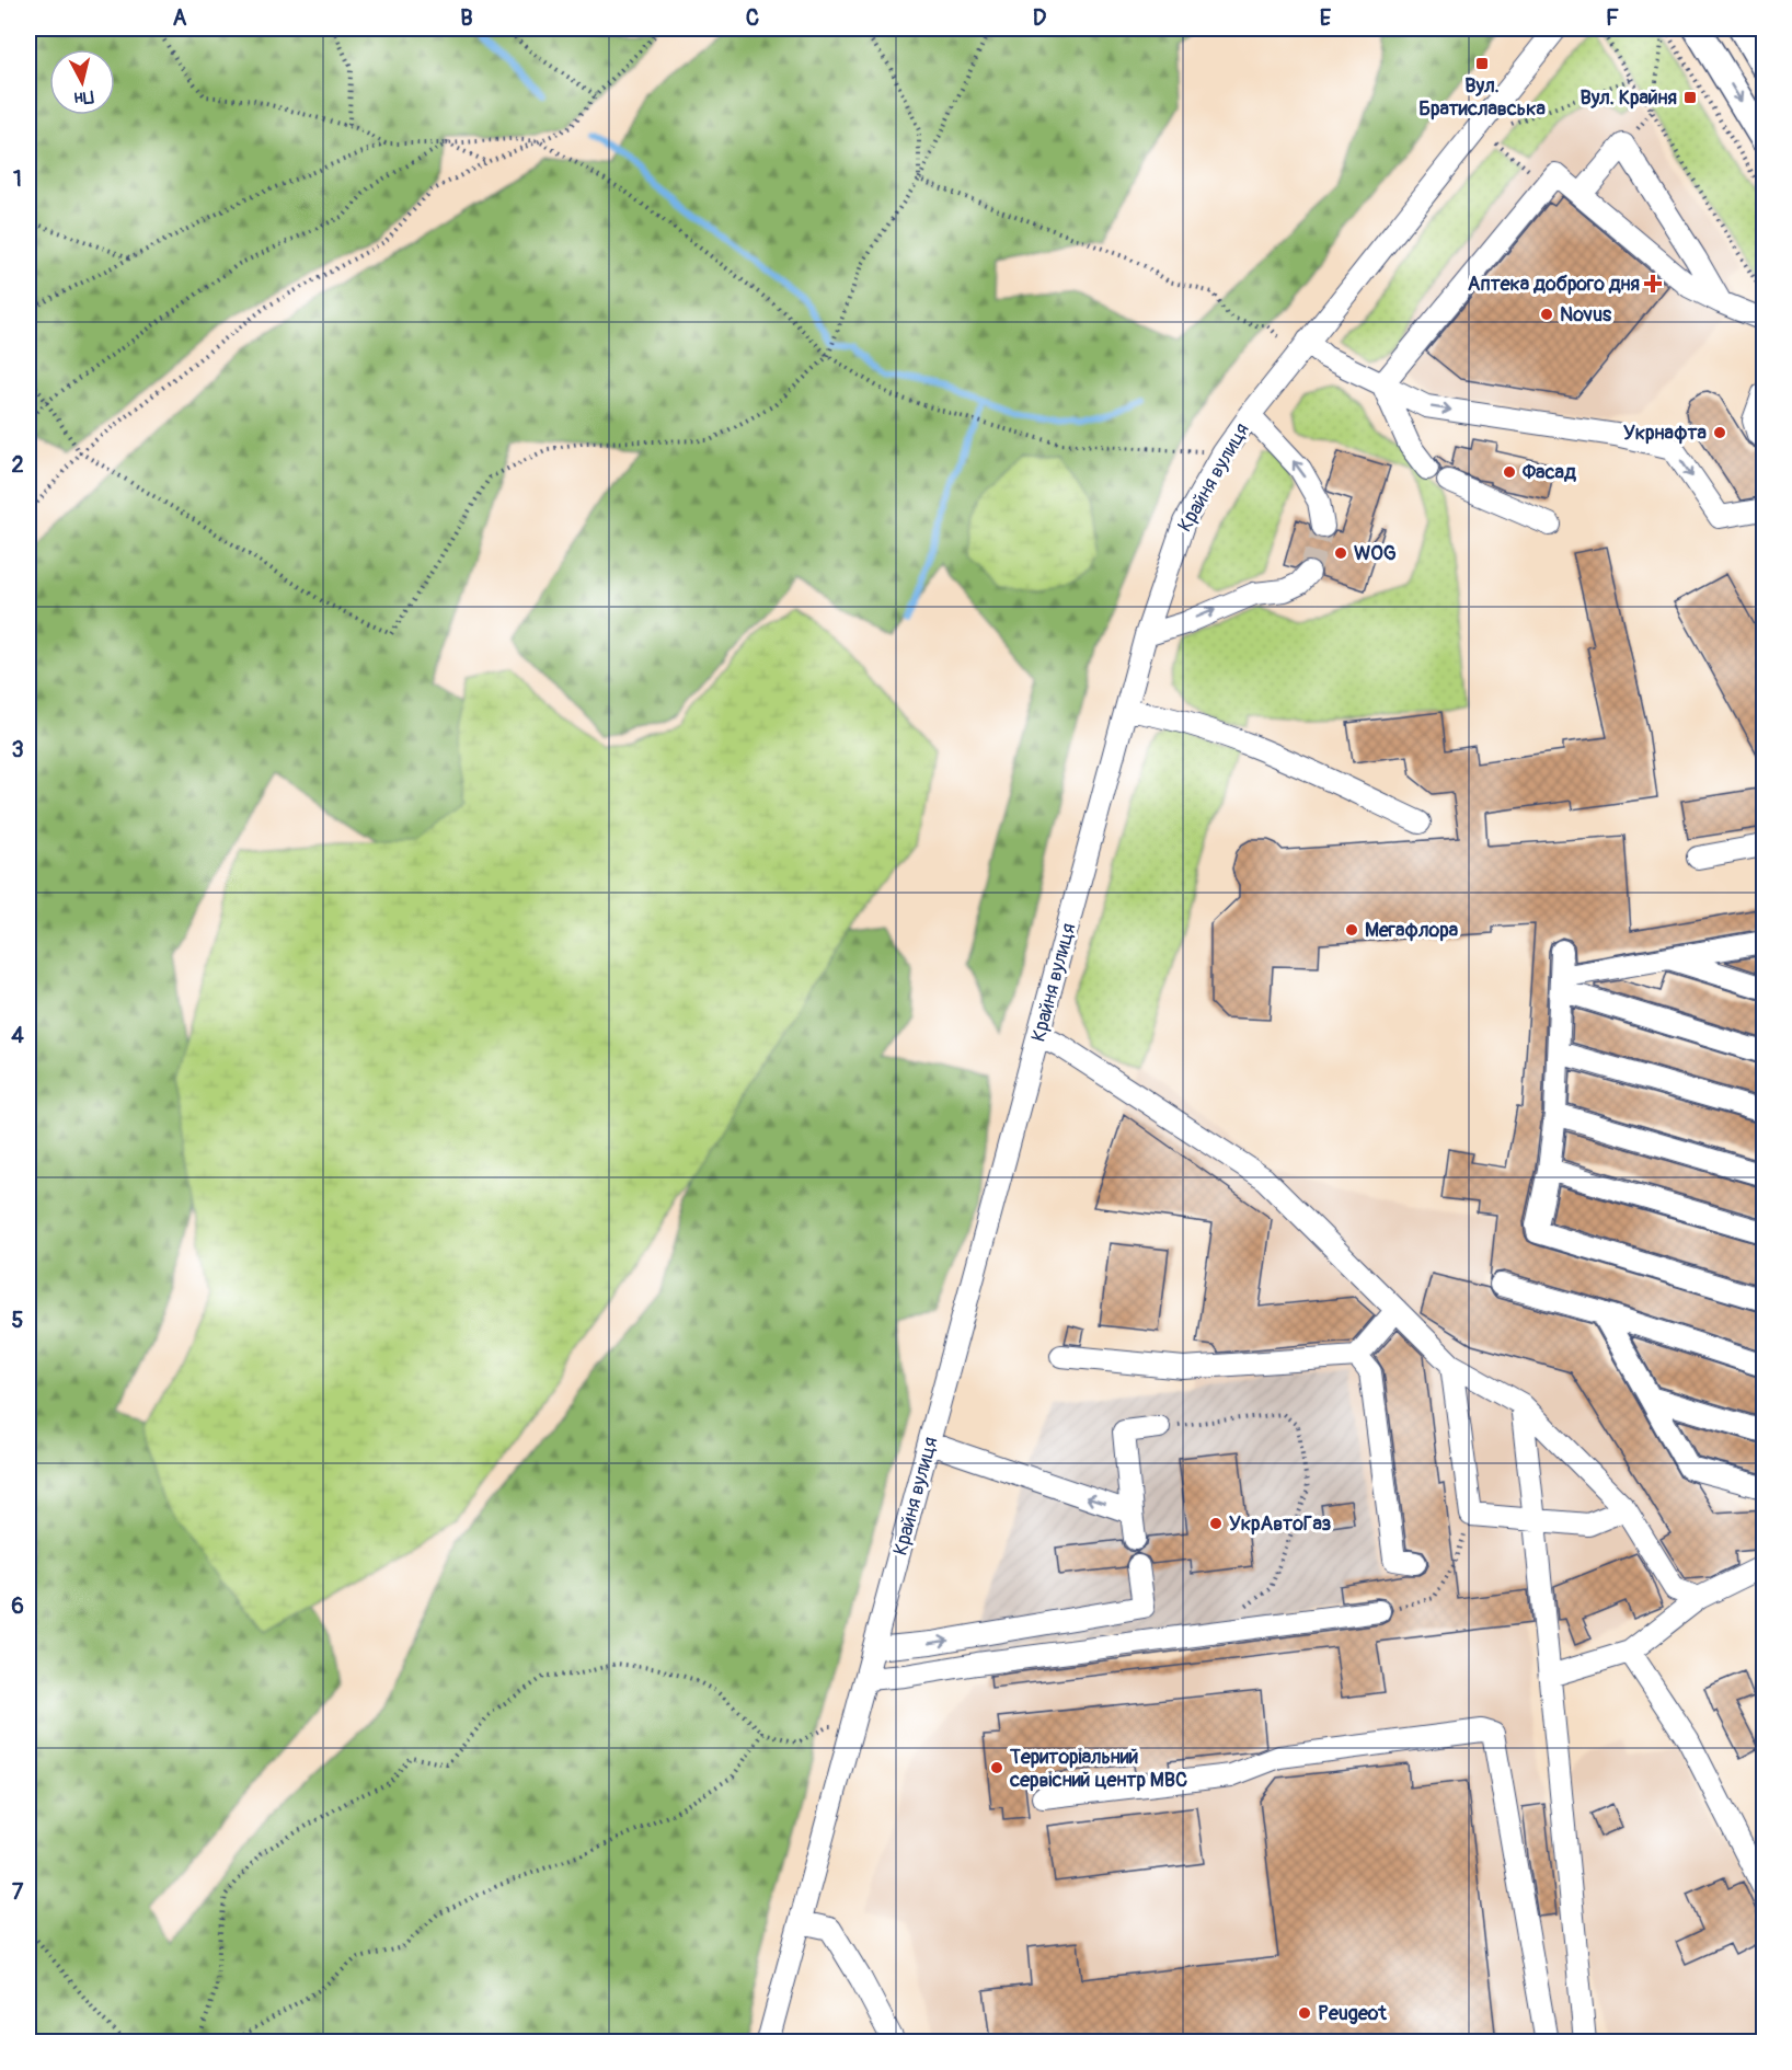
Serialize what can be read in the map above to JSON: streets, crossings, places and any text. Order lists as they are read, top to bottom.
{
  "streets": {
    "street": ["Крайня вулиця"]
  },
  "places": {
    "transit": ["Вул. Братиславська", "Вул. Крайня"],
    "health": ["Аптека доброго дня"],
    "other": [
      "Novus",
      "Укрнафта",
      "Фасад",
      "WOG",
      "Мегафлора",
      "УкрАвтоГаз",
      "Територіальний сервісний центр МВС",
      "Peugeot"
    ]
  },
  "north": "bottom",
  "grid": {
    "columns": [
      "A",
      "B",
      "C",
      "D",
      "E",
      "F"
    ],
    "rows": [
      "1",
      "2",
      "3",
      "4",
      "5",
      "6",
      "7"
    ]
  }
}
